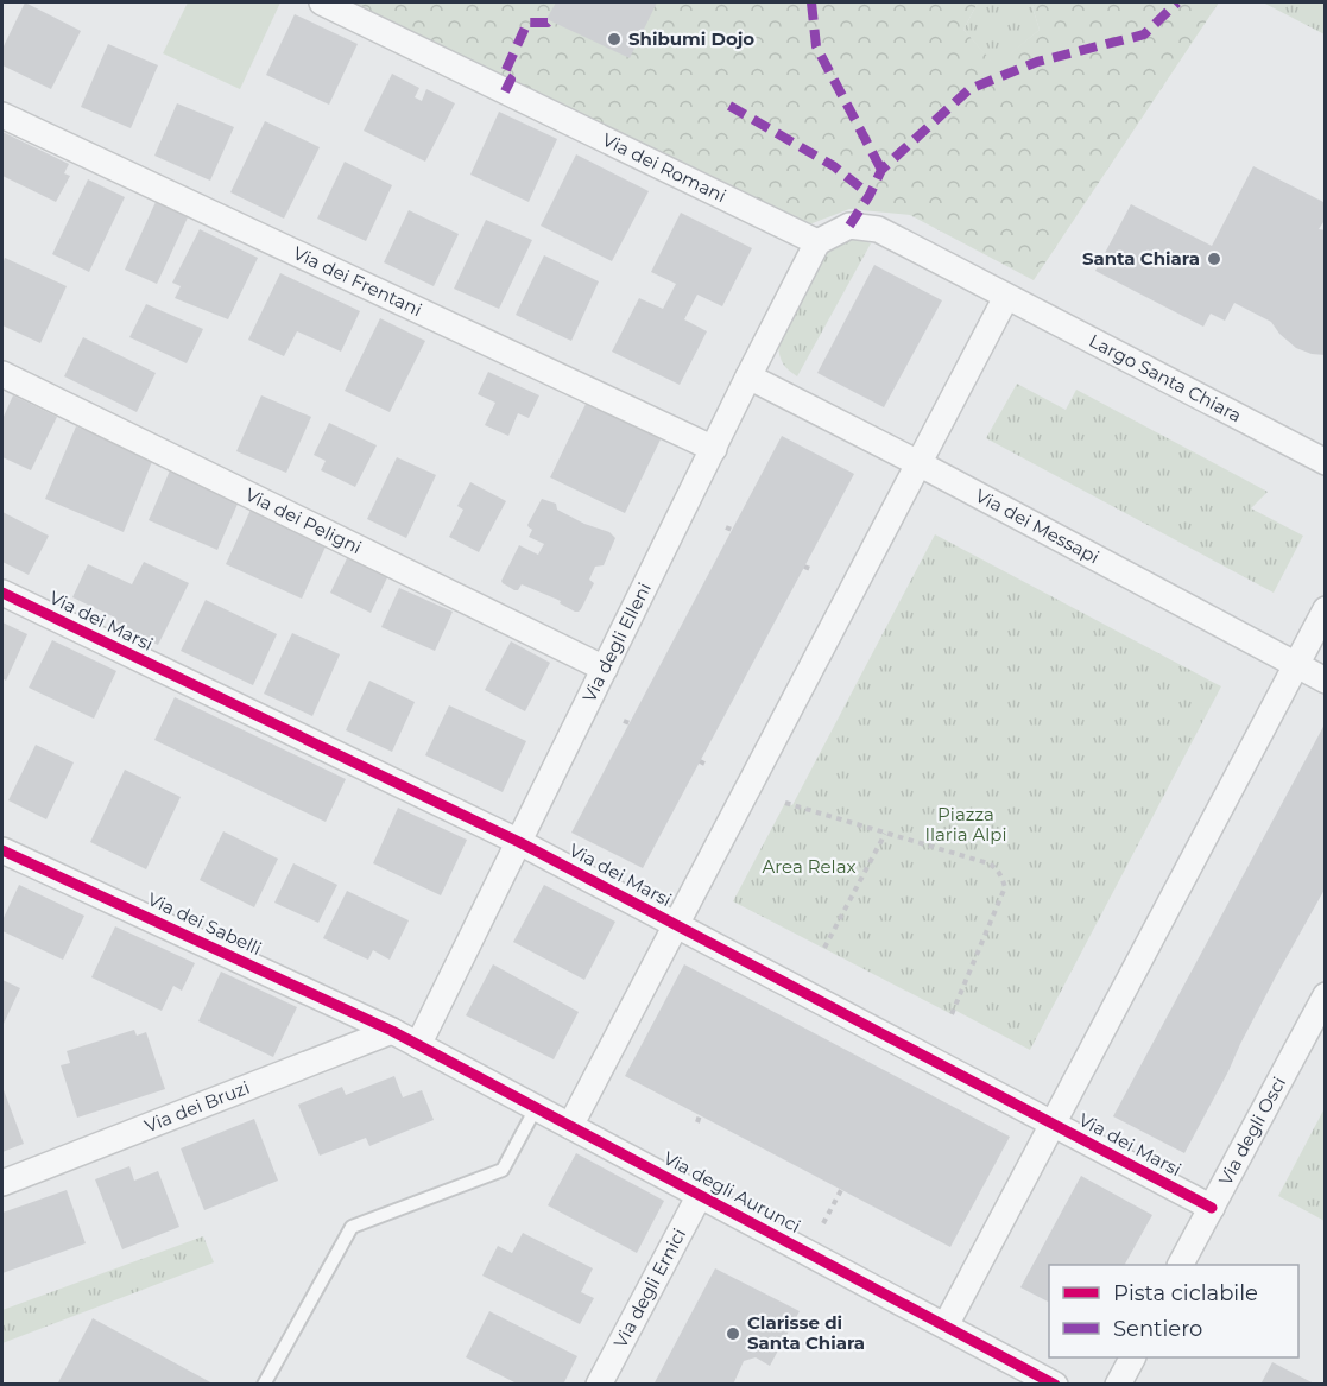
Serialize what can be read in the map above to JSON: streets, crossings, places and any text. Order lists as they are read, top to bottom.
{
  "streets": {
    "street": [
      "Via dei Romani",
      "Via dei Frentani",
      "Largo Santa Chiara",
      "Via dei Peligni",
      "Via dei Messapi",
      "Via dei Marsi",
      "Via degli Elleni",
      "Via dei Sabelli",
      "Via dei Bruzi",
      "Via degli Osci",
      "Via degli Aurunci",
      "Via degli Ernici"
    ]
  },
  "crossings": [
    ["Via dei Romani", "Via degli Elleni"],
    ["Via dei Frentani", "Via degli Elleni"],
    ["Via dei Peligni", "Via degli Elleni"],
    ["Via dei Messapi", "Via degli Elleni"],
    ["Via dei Marsi", "Via degli Elleni"],
    ["Via dei Marsi", "Via degli Osci"],
    ["Via degli Elleni", "Via degli Aurunci"],
    ["Via dei Sabelli", "Via dei Bruzi"],
    ["Via dei Sabelli", "Via degli Aurunci"],
    ["Via dei Bruzi", "Via degli Aurunci"],
    ["Via degli Aurunci", "Via degli Ernici"]
  ],
  "parks": ["Piazza Ilaria Alpi", "Area Relax"],
  "places": ["Shibumi Dojo", "Santa Chiara", "Clarisse di Santa Chiara"],
  "legend": ["Pista ciclabile", "Sentiero"]
}
